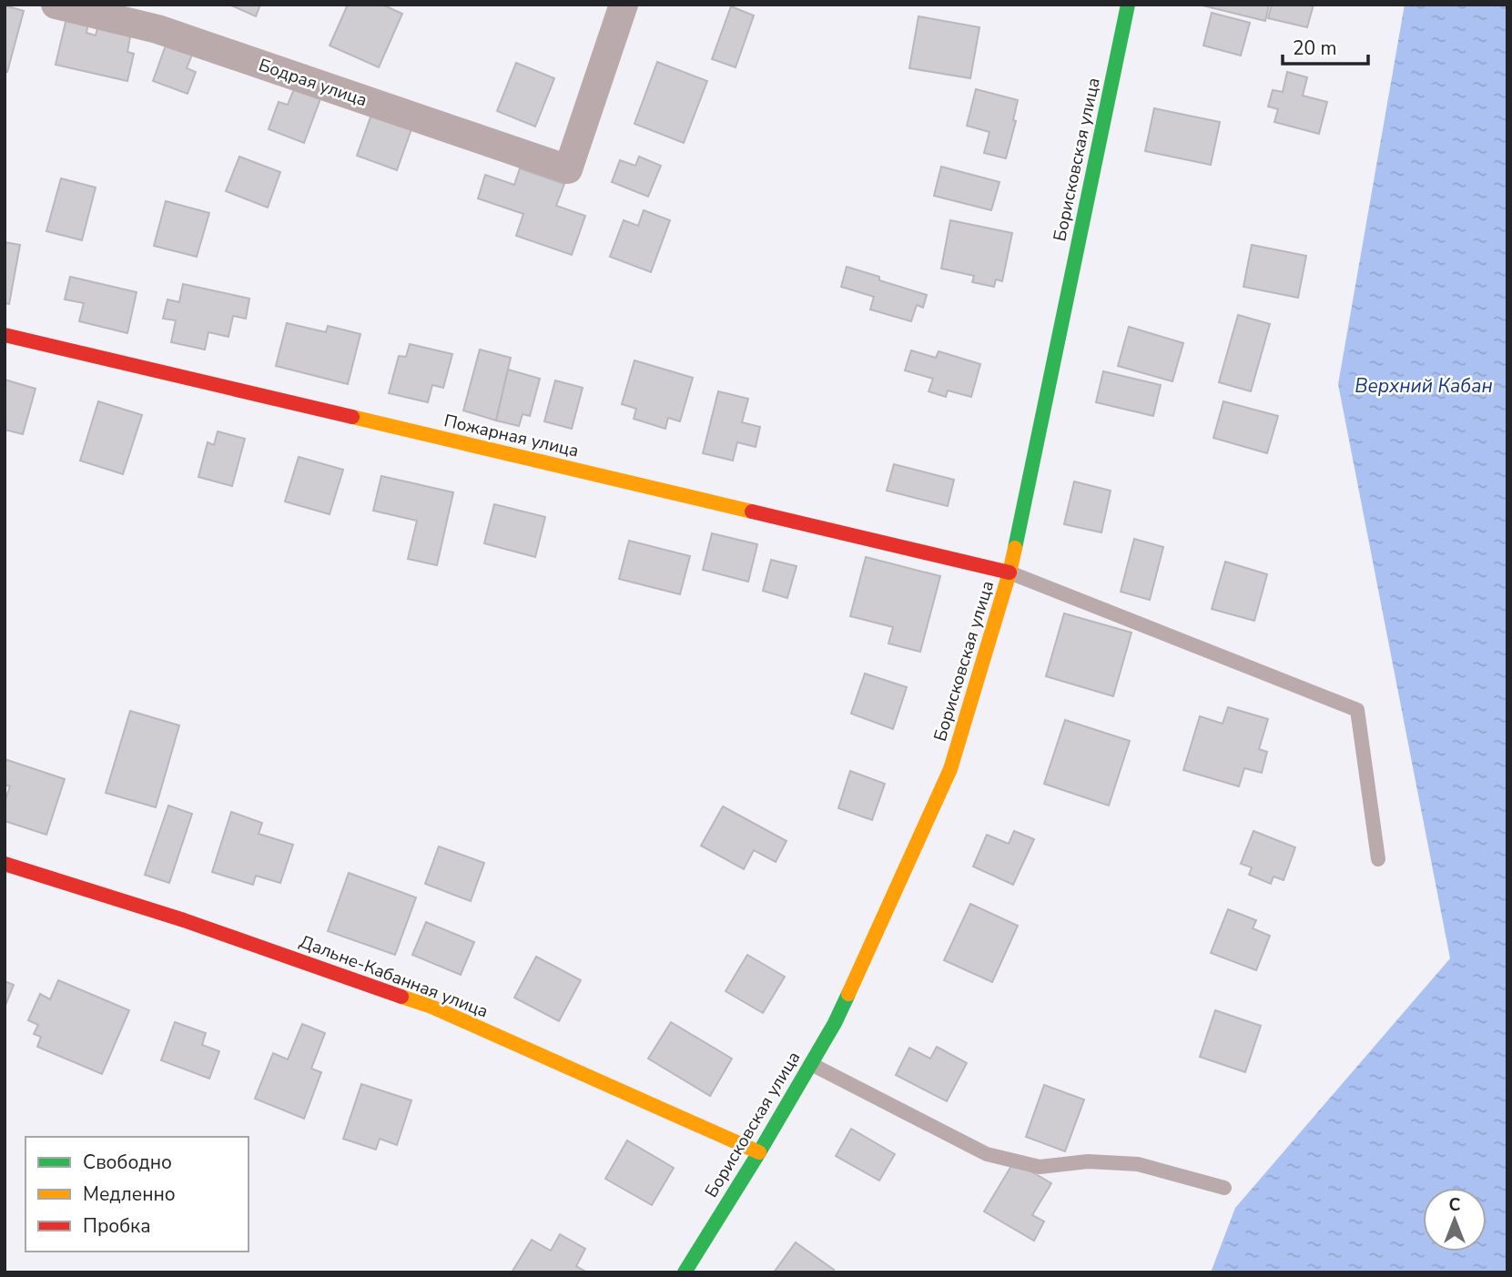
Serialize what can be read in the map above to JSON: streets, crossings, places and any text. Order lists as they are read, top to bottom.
{
  "streets": {
    "street": [
      "Бодрая улица",
      "Борисковская улица",
      "Пожарная улица",
      "Дальне-Кабанная улица"
    ]
  },
  "crossings": [
    ["Борисковская улица", "Пожарная улица"],
    ["Борисковская улица", "Дальне-Кабанная улица"]
  ],
  "water": ["Верхний Кабан"],
  "legend": ["Свободно", "Медленно", "Пробка"],
  "scale_bar": "20 m",
  "north": "top"
}
